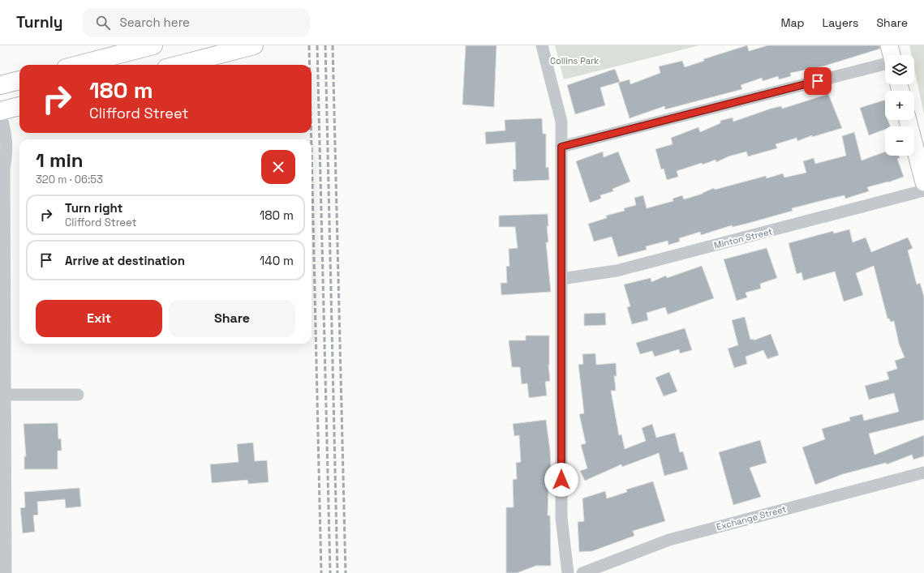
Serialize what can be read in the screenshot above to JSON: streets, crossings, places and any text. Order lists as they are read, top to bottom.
{
  "streets": {
    "street": ["Minton Street", "Exchange Street"]
  },
  "parks": ["Collins Park"],
  "page": {
    "header": "Turnly",
    "search": "Search here",
    "nav": ["Map", "Layers", "Share"],
    "map_buttons": ["+", "−"],
    "turn": ["180 m", "Clifford Street"],
    "heading": ["1 min", "320 m · 06:53"],
    "list": [
      {
        "name": "Turn right",
        "note": "Clifford Street",
        "value": "180 m"
      },
      {
        "name": "Arrive at destination",
        "value": "140 m"
      }
    ],
    "buttons": ["Exit", "Share"]
  }
}
